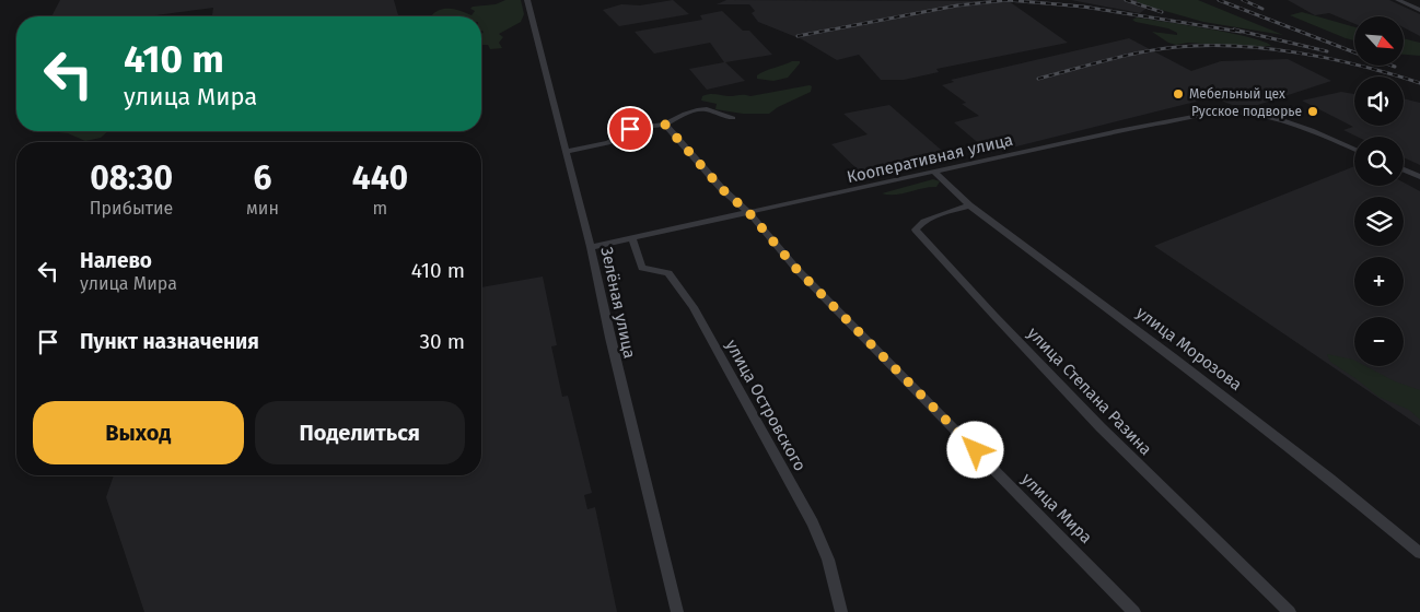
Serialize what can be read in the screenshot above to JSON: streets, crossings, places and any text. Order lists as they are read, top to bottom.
{
  "streets": {
    "street": [
      "Кооперативная улица",
      "Зелёная улица",
      "улица Морозова",
      "улица Степана Разина",
      "улица Островского",
      "улица Мира"
    ]
  },
  "crossings": [
    ["Кооперативная улица", "Зелёная улица"],
    ["Кооперативная улица", "улица Морозова"],
    ["Кооперативная улица", "улица Островского"],
    ["Кооперативная улица", "улица Мира"],
    ["улица Морозова", "улица Степана Разина"]
  ],
  "places": ["Мебельный цех", "Русское подворье"],
  "north": "bottom right",
  "page": {
    "map_buttons": ["+", "−"],
    "turn": ["410 m", "улица Мира"],
    "eta": [
      "08:30",
      "Прибытие",
      "6",
      "мин",
      "440",
      "m"
    ],
    "list": [
      {
        "name": "Налево",
        "note": "улица Мира",
        "value": "410 m"
      },
      {
        "name": "Пункт назначения",
        "value": "30 m"
      }
    ],
    "buttons": ["Выход", "Поделиться"]
  }
}
